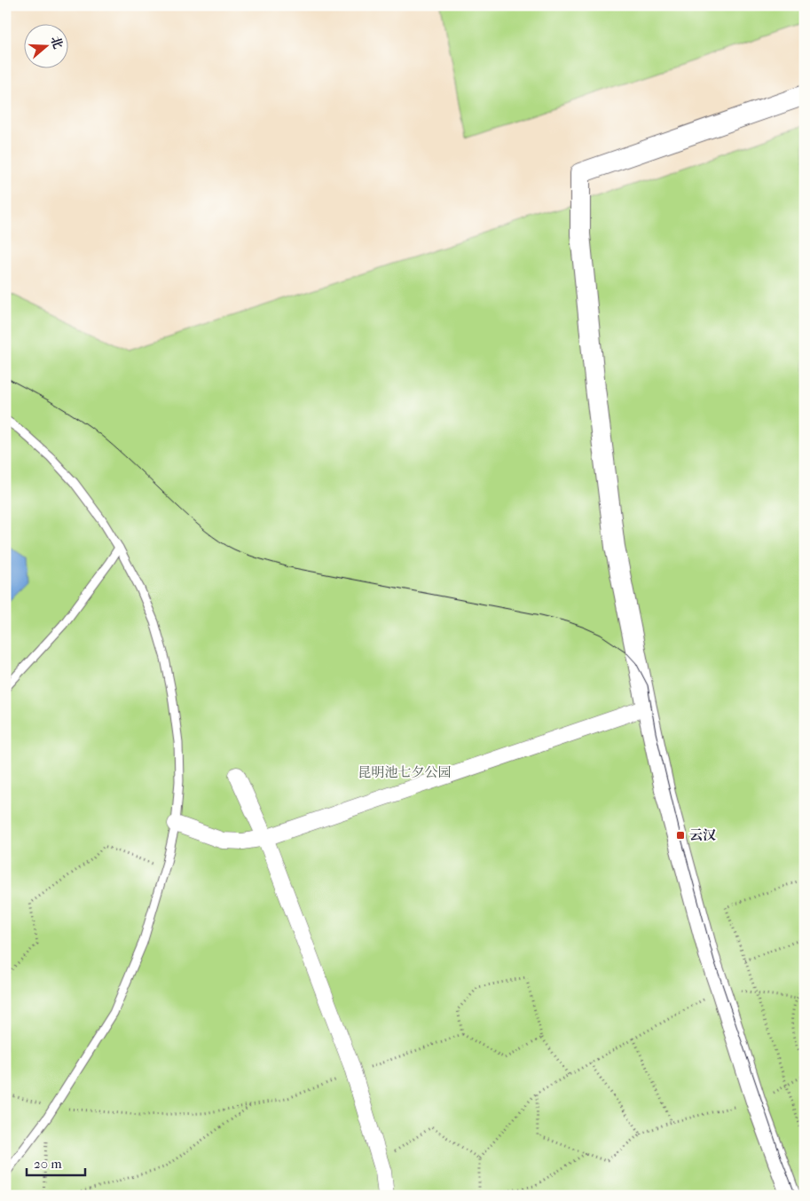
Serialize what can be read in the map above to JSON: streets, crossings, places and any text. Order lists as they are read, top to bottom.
{
  "parks": ["昆明池七夕公园"],
  "places": {
    "transit": ["云汉"]
  },
  "scale_bar": "20 m",
  "north": "right"
}
